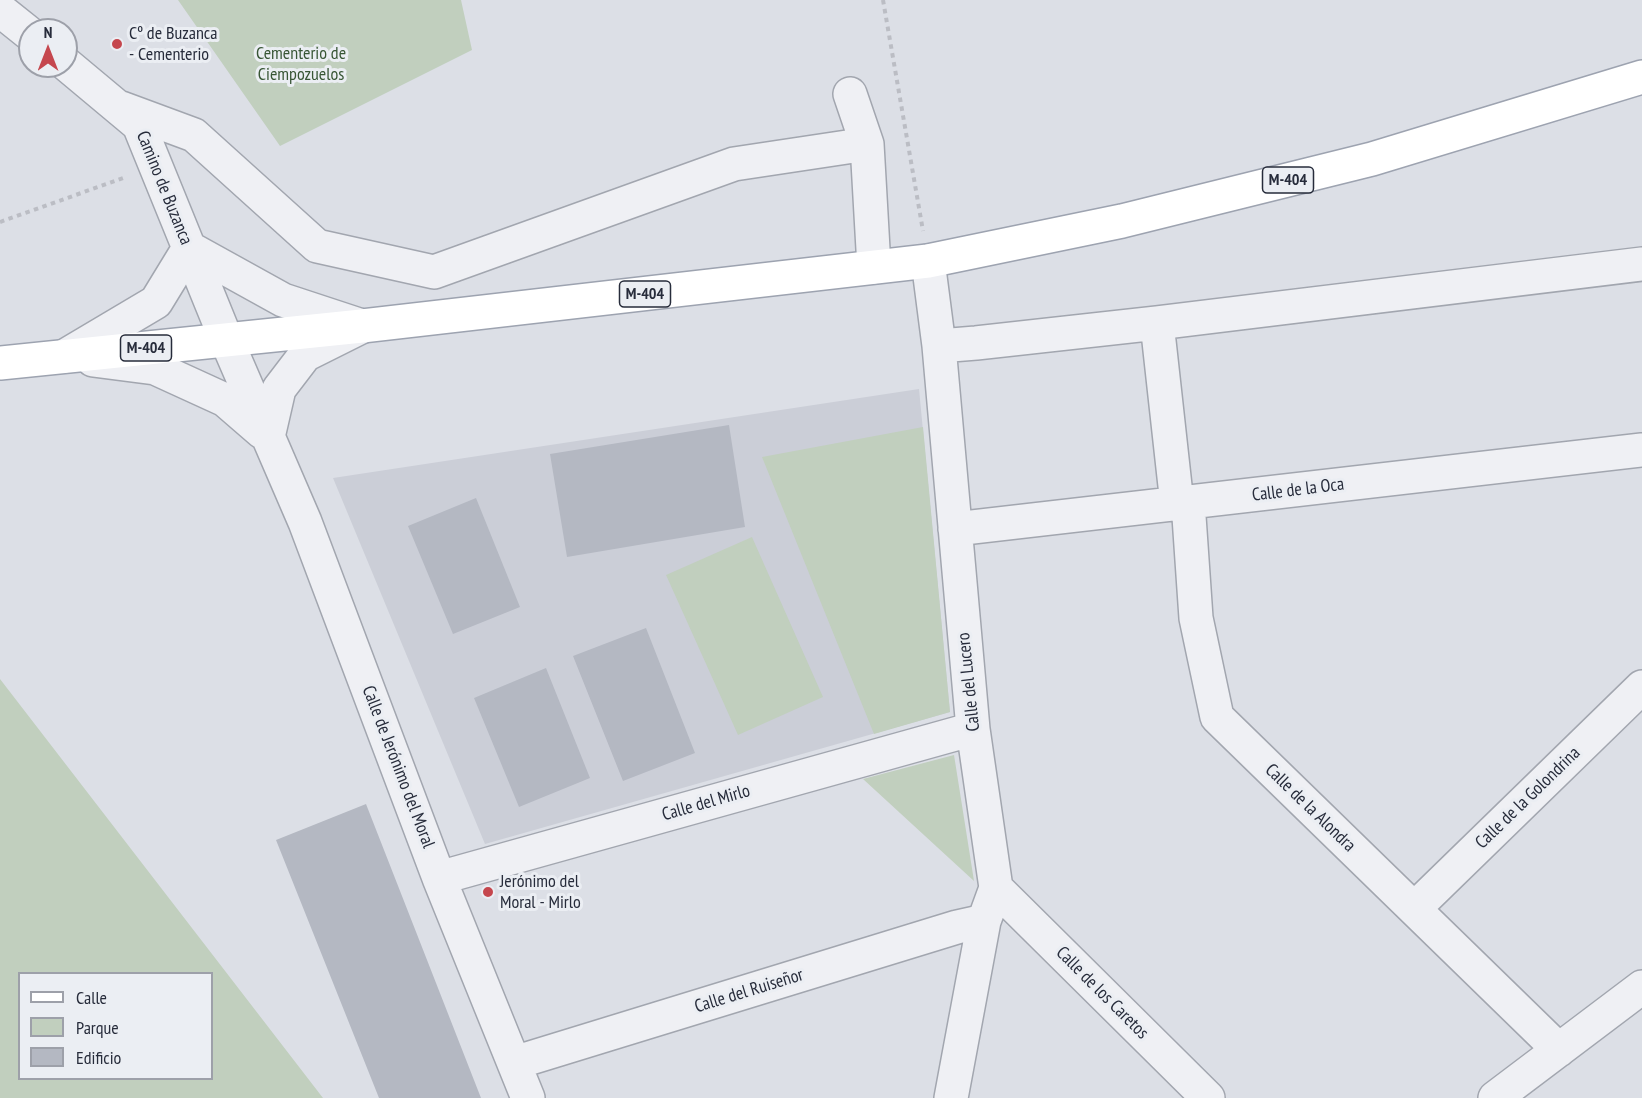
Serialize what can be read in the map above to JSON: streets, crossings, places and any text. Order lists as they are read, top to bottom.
{
  "streets": {
    "main road": ["M-404"],
    "street": [
      "Camino de Buzanca",
      "Calle de la Oca",
      "Calle del Lucero",
      "Calle de Jerónimo del Moral",
      "Calle de la Golondrina",
      "Calle del Mirlo",
      "Calle de la Alondra",
      "Calle del Ruiseñor",
      "Calle de los Caretos"
    ]
  },
  "crossings": [
    ["M-404", "Camino de Buzanca"],
    ["M-404", "Calle del Lucero"],
    ["M-404", "Calle de Jerónimo del Moral"],
    ["Camino de Buzanca", "Calle de Jerónimo del Moral"],
    ["Calle de la Oca", "Calle del Lucero"],
    ["Calle de la Oca", "Calle de la Alondra"],
    ["Calle del Lucero", "Calle del Mirlo"],
    ["Calle del Lucero", "Calle del Ruiseñor"],
    ["Calle del Lucero", "Calle de los Caretos"],
    ["Calle de Jerónimo del Moral", "Calle del Mirlo"],
    ["Calle de Jerónimo del Moral", "Calle del Ruiseñor"],
    ["Calle de la Golondrina", "Calle de la Alondra"]
  ],
  "parks": ["Cementerio de Ciempozuelos"],
  "places": ["Cº de Buzanca - Cementerio", "Jerónimo del Moral - Mirlo"],
  "legend": ["Calle", "Parque", "Edificio"],
  "north": "top"
}
